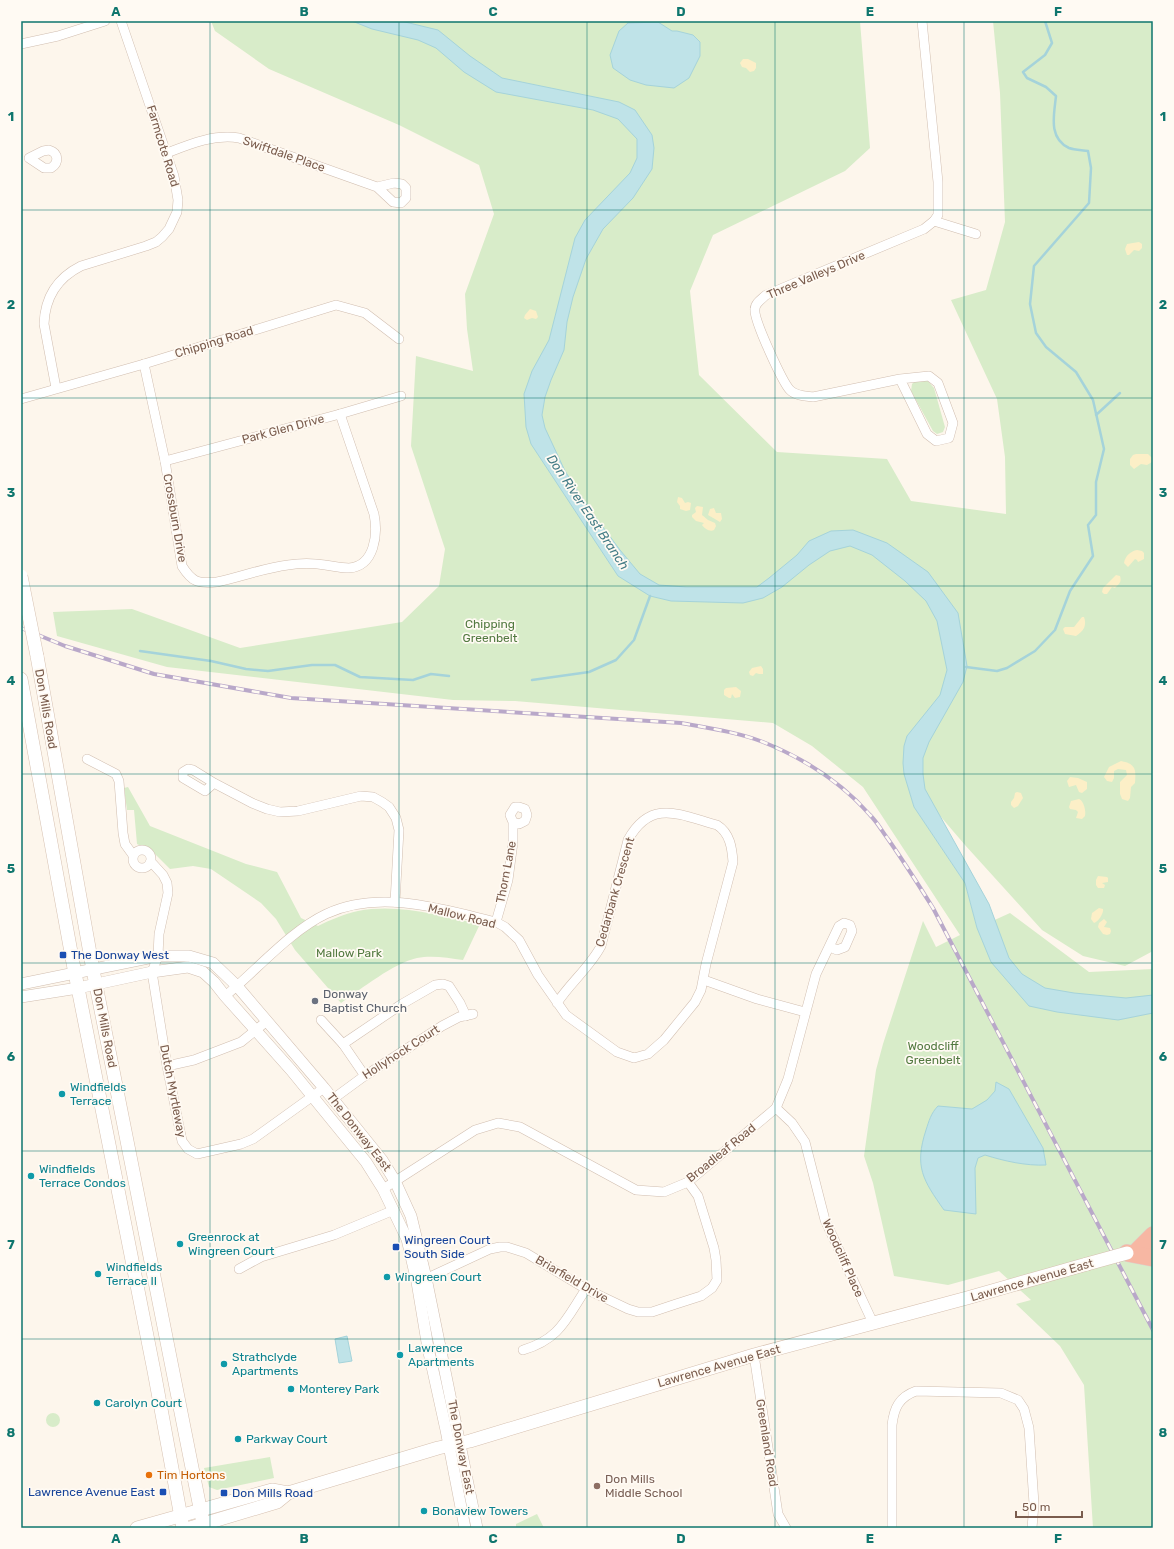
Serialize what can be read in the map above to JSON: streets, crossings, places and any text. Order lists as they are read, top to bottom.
{
  "streets": {
    "main road": ["Don Mills Road", "Lawrence Avenue East"],
    "street": [
      "Farmcote Road",
      "Swiftdale Place",
      "Three Valleys Drive",
      "Chipping Road",
      "Park Glen Drive",
      "Crossburn Drive",
      "Thorn Lane",
      "Cedarbank Crescent",
      "Mallow Road",
      "Hollyhock Court",
      "Dutch Myrtleway",
      "The Donway East",
      "Broadleaf Road",
      "Woodcliff Place",
      "Briarfield Drive",
      "Greenland Road"
    ]
  },
  "crossings": [
    ["Farmcote Road", "Swiftdale Place"],
    ["Farmcote Road", "Chipping Road"],
    ["Chipping Road", "Crossburn Drive"],
    ["Park Glen Drive", "Crossburn Drive"],
    ["Don Mills Road", "The Donway East"],
    ["Don Mills Road", "Lawrence Avenue East"],
    ["Thorn Lane", "Mallow Road"],
    ["Cedarbank Crescent", "Mallow Road"],
    ["Mallow Road", "The Donway East"],
    ["Hollyhock Court", "The Donway East"],
    ["Dutch Myrtleway", "The Donway East"],
    ["The Donway East", "Broadleaf Road"],
    ["The Donway East", "Briarfield Drive"],
    ["The Donway East", "Lawrence Avenue East"],
    ["Broadleaf Road", "Woodcliff Place"],
    ["Broadleaf Road", "Briarfield Drive"],
    ["Woodcliff Place", "Lawrence Avenue East"],
    ["Lawrence Avenue East", "Greenland Road"]
  ],
  "water": ["Don River East Branch"],
  "parks": ["Chipping Greenbelt", "Mallow Park", "Woodcliff Greenbelt"],
  "places": {
    "transit": [
      "The Donway West",
      "Wingreen Court South Side",
      "Lawrence Avenue East",
      "Don Mills Road"
    ],
    "other": [
      "Donway Baptist Church",
      "Windfields Terrace",
      "Windfields Terrace Condos",
      "Greenrock at Wingreen Court",
      "Windfields Terrace II",
      "Wingreen Court",
      "Lawrence Apartments",
      "Strathclyde Apartments",
      "Monterey Park",
      "Carolyn Court",
      "Parkway Court",
      "Tim Hortons",
      "Don Mills Middle School",
      "Bonaview Towers"
    ]
  },
  "scale_bar": "50 m",
  "grid": {
    "columns": [
      "A",
      "B",
      "C",
      "D",
      "E",
      "F"
    ],
    "rows": [
      "1",
      "2",
      "3",
      "4",
      "5",
      "6",
      "7",
      "8"
    ]
  }
}
